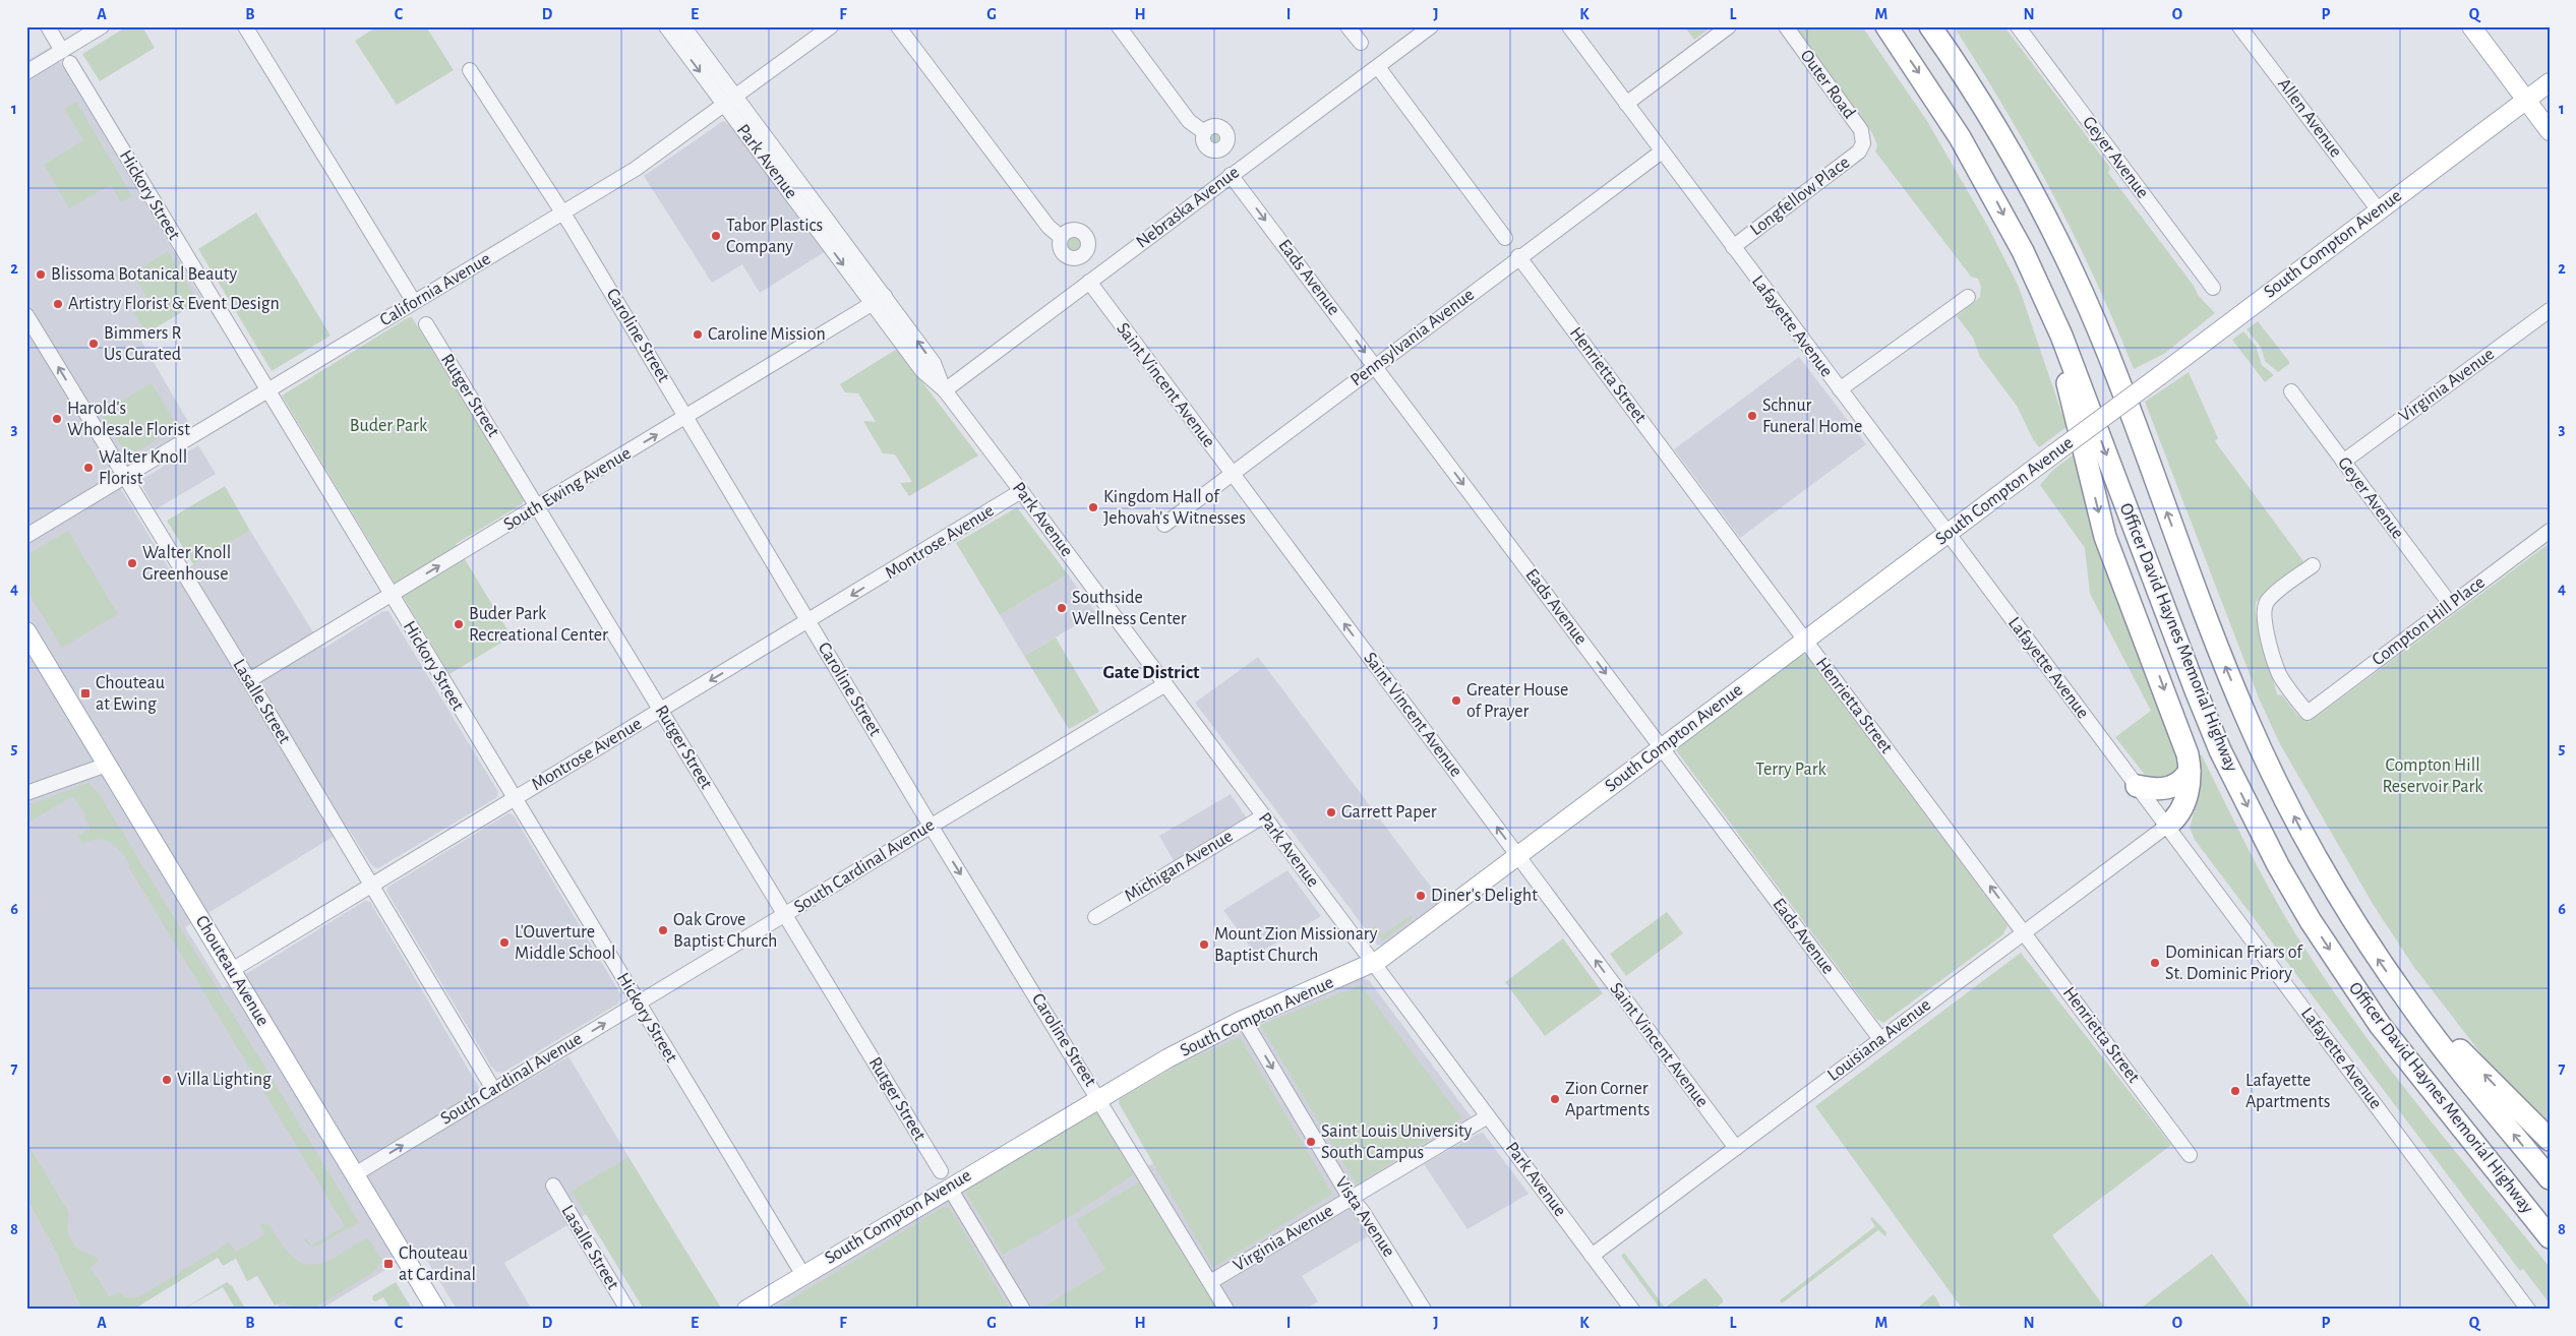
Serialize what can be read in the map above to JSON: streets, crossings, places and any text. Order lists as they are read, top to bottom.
{
  "streets": {
    "highway": ["Officer David Haynes Memorial Highway"],
    "main road": ["South Compton Avenue", "Chouteau Avenue"],
    "street": [
      "Outer Road",
      "Allen Avenue",
      "Geyer Avenue",
      "Park Avenue",
      "Hickory Street",
      "Longfellow Place",
      "Nebraska Avenue",
      "Eads Avenue",
      "California Avenue",
      "Lafayette Avenue",
      "Caroline Street",
      "Pennsylvania Avenue",
      "Henrietta Street",
      "Saint Vincent Avenue",
      "Virginia Avenue",
      "Rutger Street",
      "South Ewing Avenue",
      "Montrose Avenue",
      "Compton Hill Place",
      "Lasalle Street",
      "South Cardinal Avenue",
      "Michigan Avenue",
      "Louisiana Avenue",
      "Vista Avenue"
    ]
  },
  "crossings": [
    ["Outer Road", "Longfellow Place"],
    ["Allen Avenue", "South Compton Avenue"],
    ["Geyer Avenue", "Virginia Avenue"],
    ["Geyer Avenue", "Compton Hill Place"],
    ["Park Avenue", "Nebraska Avenue"],
    ["Park Avenue", "South Compton Avenue"],
    ["Park Avenue", "California Avenue"],
    ["Park Avenue", "Virginia Avenue"],
    ["Park Avenue", "South Ewing Avenue"],
    ["Park Avenue", "Montrose Avenue"],
    ["Park Avenue", "South Cardinal Avenue"],
    ["Park Avenue", "Michigan Avenue"],
    ["Park Avenue", "Louisiana Avenue"],
    ["Hickory Street", "California Avenue"],
    ["Hickory Street", "South Ewing Avenue"],
    ["Hickory Street", "Montrose Avenue"],
    ["Hickory Street", "South Cardinal Avenue"],
    ["Longfellow Place", "Lafayette Avenue"],
    ["Nebraska Avenue", "Eads Avenue"],
    ["Nebraska Avenue", "Saint Vincent Avenue"],
    ["South Compton Avenue", "Eads Avenue"],
    ["South Compton Avenue", "Lafayette Avenue"],
    ["South Compton Avenue", "Caroline Street"],
    ["South Compton Avenue", "Henrietta Street"],
    ["South Compton Avenue", "Saint Vincent Avenue"],
    ["South Compton Avenue", "Vista Avenue"],
    ["Eads Avenue", "Pennsylvania Avenue"],
    ["Eads Avenue", "Louisiana Avenue"],
    ["California Avenue", "Caroline Street"],
    ["California Avenue", "Lasalle Street"],
    ["Lafayette Avenue", "Pennsylvania Avenue"],
    ["Lafayette Avenue", "Louisiana Avenue"],
    ["Caroline Street", "Virginia Avenue"],
    ["Caroline Street", "South Ewing Avenue"],
    ["Caroline Street", "Montrose Avenue"],
    ["Caroline Street", "South Cardinal Avenue"],
    ["Pennsylvania Avenue", "Henrietta Street"],
    ["Pennsylvania Avenue", "Saint Vincent Avenue"],
    ["Henrietta Street", "Louisiana Avenue"],
    ["Saint Vincent Avenue", "Louisiana Avenue"],
    ["Virginia Avenue", "Vista Avenue"],
    ["Rutger Street", "South Ewing Avenue"],
    ["Rutger Street", "Montrose Avenue"],
    ["Rutger Street", "South Cardinal Avenue"],
    ["South Ewing Avenue", "Lasalle Street"],
    ["Montrose Avenue", "Lasalle Street"],
    ["Montrose Avenue", "Chouteau Avenue"],
    ["Lasalle Street", "South Cardinal Avenue"],
    ["South Cardinal Avenue", "Chouteau Avenue"]
  ],
  "one_way": [
    "Eads Avenue",
    "Saint Vincent Avenue",
    "South Ewing Avenue",
    "Montrose Avenue",
    "Vista Avenue"
  ],
  "districts": ["Gate District"],
  "parks": ["Buder Park", "Compton Hill Reservoir Park", "Terry Park"],
  "places": {
    "other": [
      "Tabor Plastics Company",
      "Blissoma Botanical Beauty",
      "Artistry Florist & Event Design",
      "Caroline Mission",
      "Bimmers R Us Curated",
      "Schnur Funeral Home",
      "Harold's Wholesale Florist",
      "Walter Knoll Florist",
      "Kingdom Hall of Jehovah's Witnesses",
      "Walter Knoll Greenhouse",
      "Southside Wellness Center",
      "Buder Park Recreational Center",
      "Greater House of Prayer",
      "Garrett Paper",
      "Diner's Delight",
      "Oak Grove Baptist Church",
      "L'Ouverture Middle School",
      "Mount Zion Missionary Baptist Church",
      "Dominican Friars of St. Dominic Priory",
      "Villa Lighting",
      "Lafayette Apartments",
      "Zion Corner Apartments",
      "Saint Louis University South Campus"
    ],
    "transit": ["Chouteau at Ewing", "Chouteau at Cardinal"]
  },
  "grid": {
    "columns": [
      "A",
      "B",
      "C",
      "D",
      "E",
      "F",
      "G",
      "H",
      "I",
      "J",
      "K",
      "L",
      "M",
      "N",
      "O",
      "P",
      "Q"
    ],
    "rows": [
      "1",
      "2",
      "3",
      "4",
      "5",
      "6",
      "7",
      "8"
    ]
  }
}
